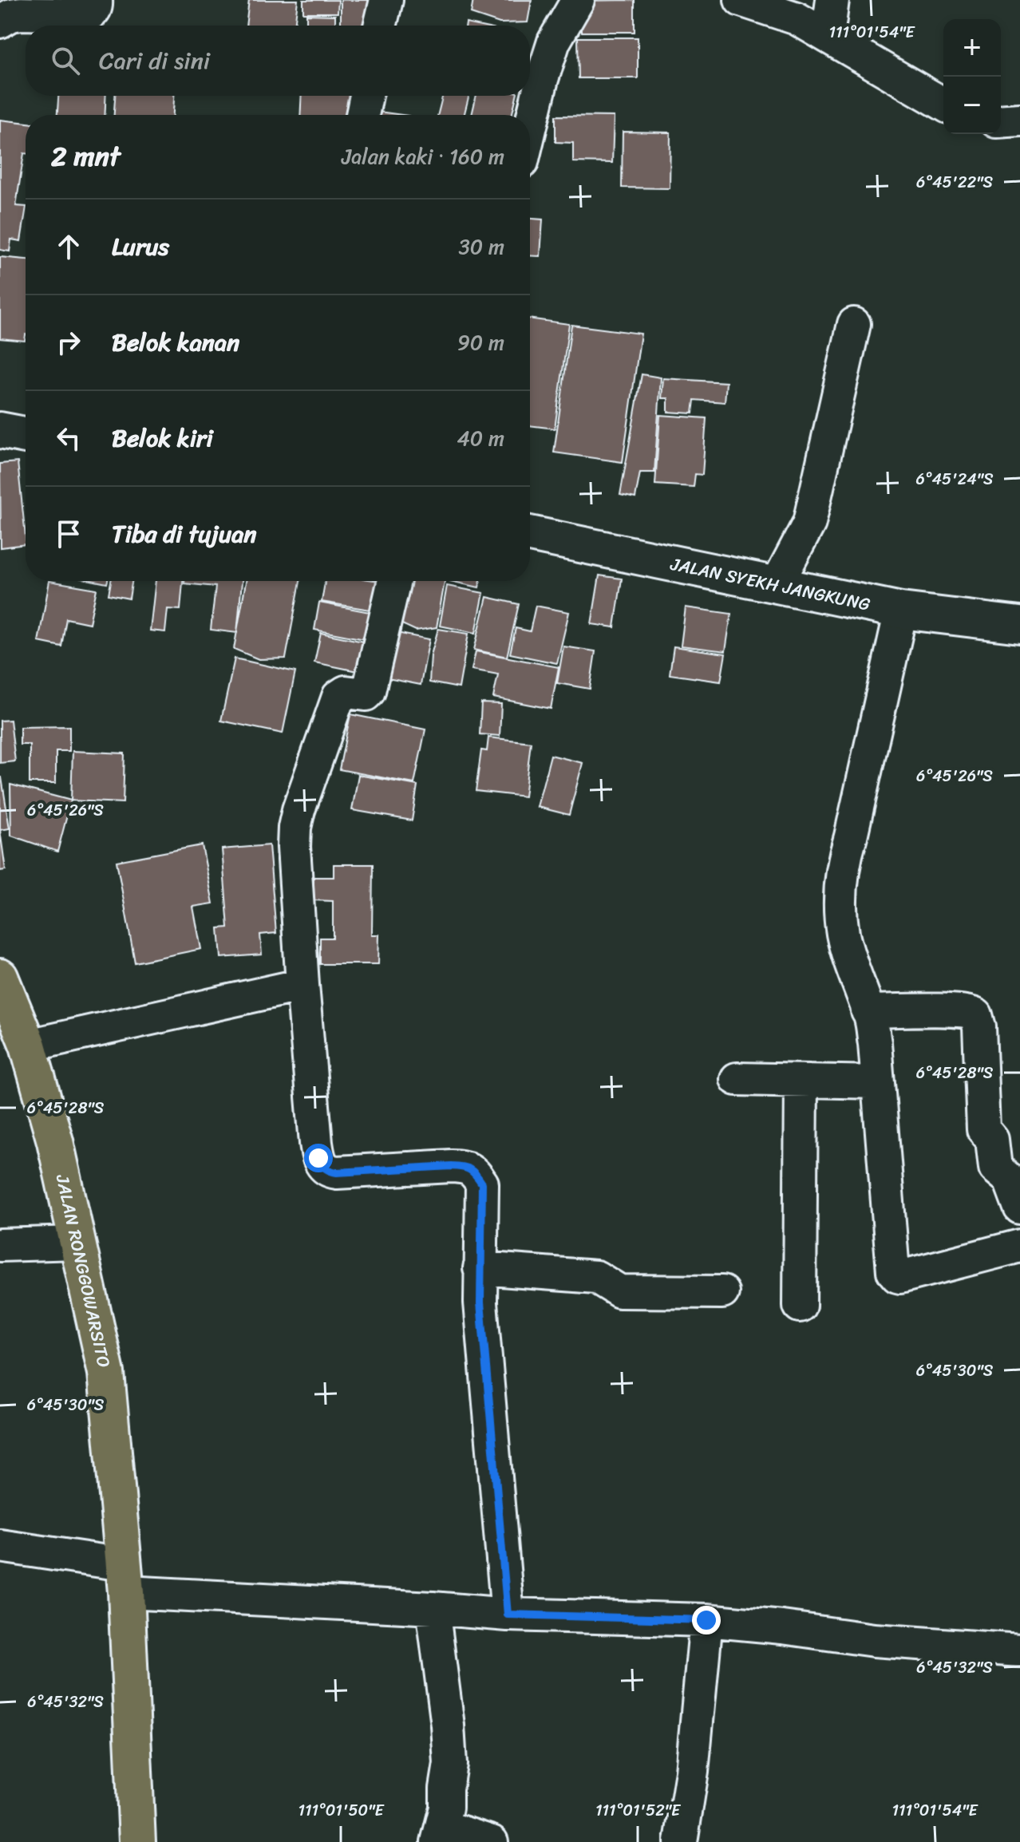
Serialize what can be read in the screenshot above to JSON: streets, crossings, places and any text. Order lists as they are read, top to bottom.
{
  "streets": {
    "main road": ["JALAN SYEKH JANGKUNG", "JALAN RONGGOWARSITO"]
  },
  "page": {
    "map_buttons": ["+", "−"],
    "search": "Cari di sini",
    "heading": ["2 mnt", "Jalan kaki · 160 m"],
    "list": [
      ["Lurus", "30 m"],
      ["Belok kanan", "90 m"],
      ["Belok kiri", "40 m"],
      "Tiba di tujuan"
    ]
  },
  "coordinates": [
    "111°01'54\"E",
    "6°45'22\"S",
    "6°45'24\"S",
    "6°45'26\"S",
    "6°45'28\"S",
    "6°45'30\"S",
    "6°45'32\"S",
    "111°01'50\"E",
    "111°01'52\"E"
  ]
}
